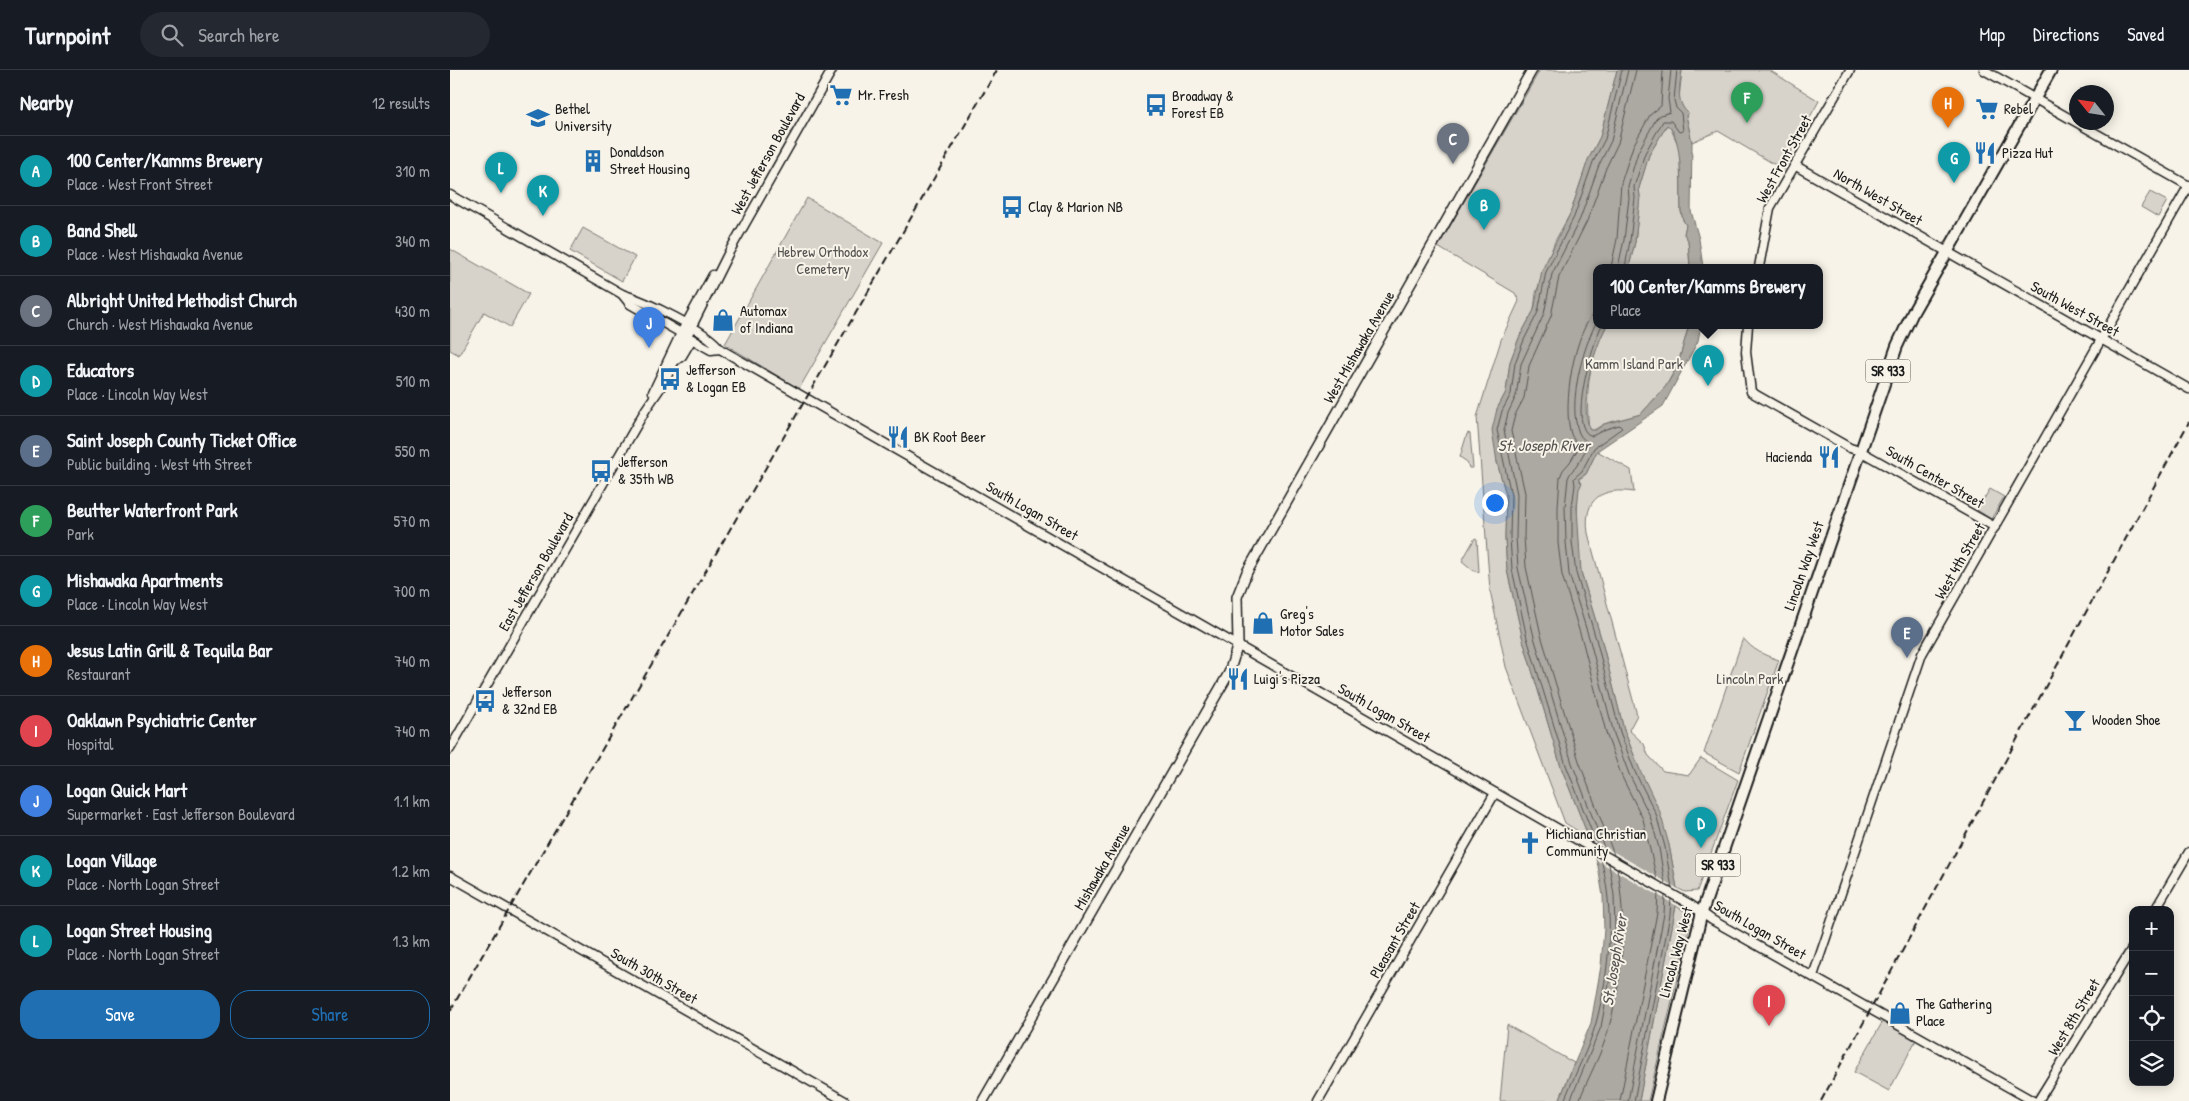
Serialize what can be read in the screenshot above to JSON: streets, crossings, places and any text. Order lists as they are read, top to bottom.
{
  "streets": {
    "main road": [
      "West Mishawaka Avenue",
      "SR 933",
      "Lincoln Way West",
      "Mishawaka Avenue"
    ],
    "street": [
      "West Jefferson Boulevard",
      "West Front Street",
      "North West Street",
      "South West Street",
      "South Center Street",
      "South Logan Street",
      "West 4th Street",
      "East Jefferson Boulevard",
      "Pleasant Street",
      "South 30th Street",
      "West 8th Street"
    ]
  },
  "crossings": [
    ["West Jefferson Boulevard", "South Logan Street"],
    ["West Jefferson Boulevard", "East Jefferson Boulevard"],
    ["West Front Street", "North West Street"],
    ["North West Street", "South West Street"],
    ["North West Street", "Lincoln Way West"],
    ["South West Street", "West 4th Street"],
    ["South West Street", "Lincoln Way West"],
    ["West Mishawaka Avenue", "South Logan Street"],
    ["West Mishawaka Avenue", "Mishawaka Avenue"],
    ["South Center Street", "West 4th Street"],
    ["South Center Street", "Lincoln Way West"],
    ["South Logan Street", "West 4th Street"],
    ["South Logan Street", "Lincoln Way West"],
    ["South Logan Street", "East Jefferson Boulevard"],
    ["South Logan Street", "Mishawaka Avenue"],
    ["South Logan Street", "Pleasant Street"]
  ],
  "water": ["St. Joseph River"],
  "parks": ["Hebrew Orthodox Cemetery", "Kamm Island Park", "Lincoln Park"],
  "places": {
    "supermarket": ["Mr. Fresh", "Rebel"],
    "bus stop": [
      "Broadway & Forest EB",
      "Clay & Marion NB",
      "Jefferson & Logan EB",
      "Jefferson & 35th WB",
      "Jefferson & 32nd EB"
    ],
    "school or university": ["Bethel University"],
    "restaurant": [
      "Pizza Hut",
      "BK Root Beer",
      "Hacienda",
      "Luigi's Pizza"
    ],
    "building": ["Donaldson Street Housing"],
    "shop": ["Automax of Indiana", "Greg's Motor Sales", "The Gathering Place"],
    "bar": ["Wooden Shoe"],
    "church": ["Michiana Christian Community"]
  },
  "north": "top left",
  "page": {
    "header": "Turnpoint",
    "search": "Search here",
    "nav": ["Map", "Directions", "Saved"],
    "heading": ["Nearby", "12 results"],
    "pins": [
      "F",
      "H",
      "C",
      "G",
      "L",
      "K",
      "B",
      "J",
      "A",
      "E",
      "D",
      "I"
    ],
    "list": [
      {
        "mark": "A",
        "name": "100 Center/Kamms Brewery",
        "note": "Place · West Front Street",
        "value": "310 m"
      },
      {
        "mark": "B",
        "name": "Band Shell",
        "note": "Place · West Mishawaka Avenue",
        "value": "340 m"
      },
      {
        "mark": "C",
        "name": "Albright United Methodist Church",
        "note": "Church · West Mishawaka Avenue",
        "value": "430 m"
      },
      {
        "mark": "D",
        "name": "Educators",
        "note": "Place · Lincoln Way West",
        "value": "510 m"
      },
      {
        "mark": "E",
        "name": "Saint Joseph County Ticket Office",
        "note": "Public building · West 4th Street",
        "value": "550 m"
      },
      {
        "mark": "F",
        "name": "Beutter Waterfront Park",
        "note": "Park",
        "value": "570 m"
      },
      {
        "mark": "G",
        "name": "Mishawaka Apartments",
        "note": "Place · Lincoln Way West",
        "value": "700 m"
      },
      {
        "mark": "H",
        "name": "Jesus Latin Grill & Tequila Bar",
        "note": "Restaurant",
        "value": "740 m"
      },
      {
        "mark": "I",
        "name": "Oaklawn Psychiatric Center",
        "note": "Hospital",
        "value": "740 m"
      },
      {
        "mark": "J",
        "name": "Logan Quick Mart",
        "note": "Supermarket · East Jefferson Boulevard",
        "value": "1.1 km"
      },
      {
        "mark": "K",
        "name": "Logan Village",
        "note": "Place · North Logan Street",
        "value": "1.2 km"
      },
      {
        "mark": "L",
        "name": "Logan Street Housing",
        "note": "Place · North Logan Street",
        "value": "1.3 km"
      }
    ],
    "popup": ["100 Center/Kamms Brewery", "Place"],
    "map_buttons": ["+", "−"],
    "buttons": ["Save", "Share"]
  }
}
